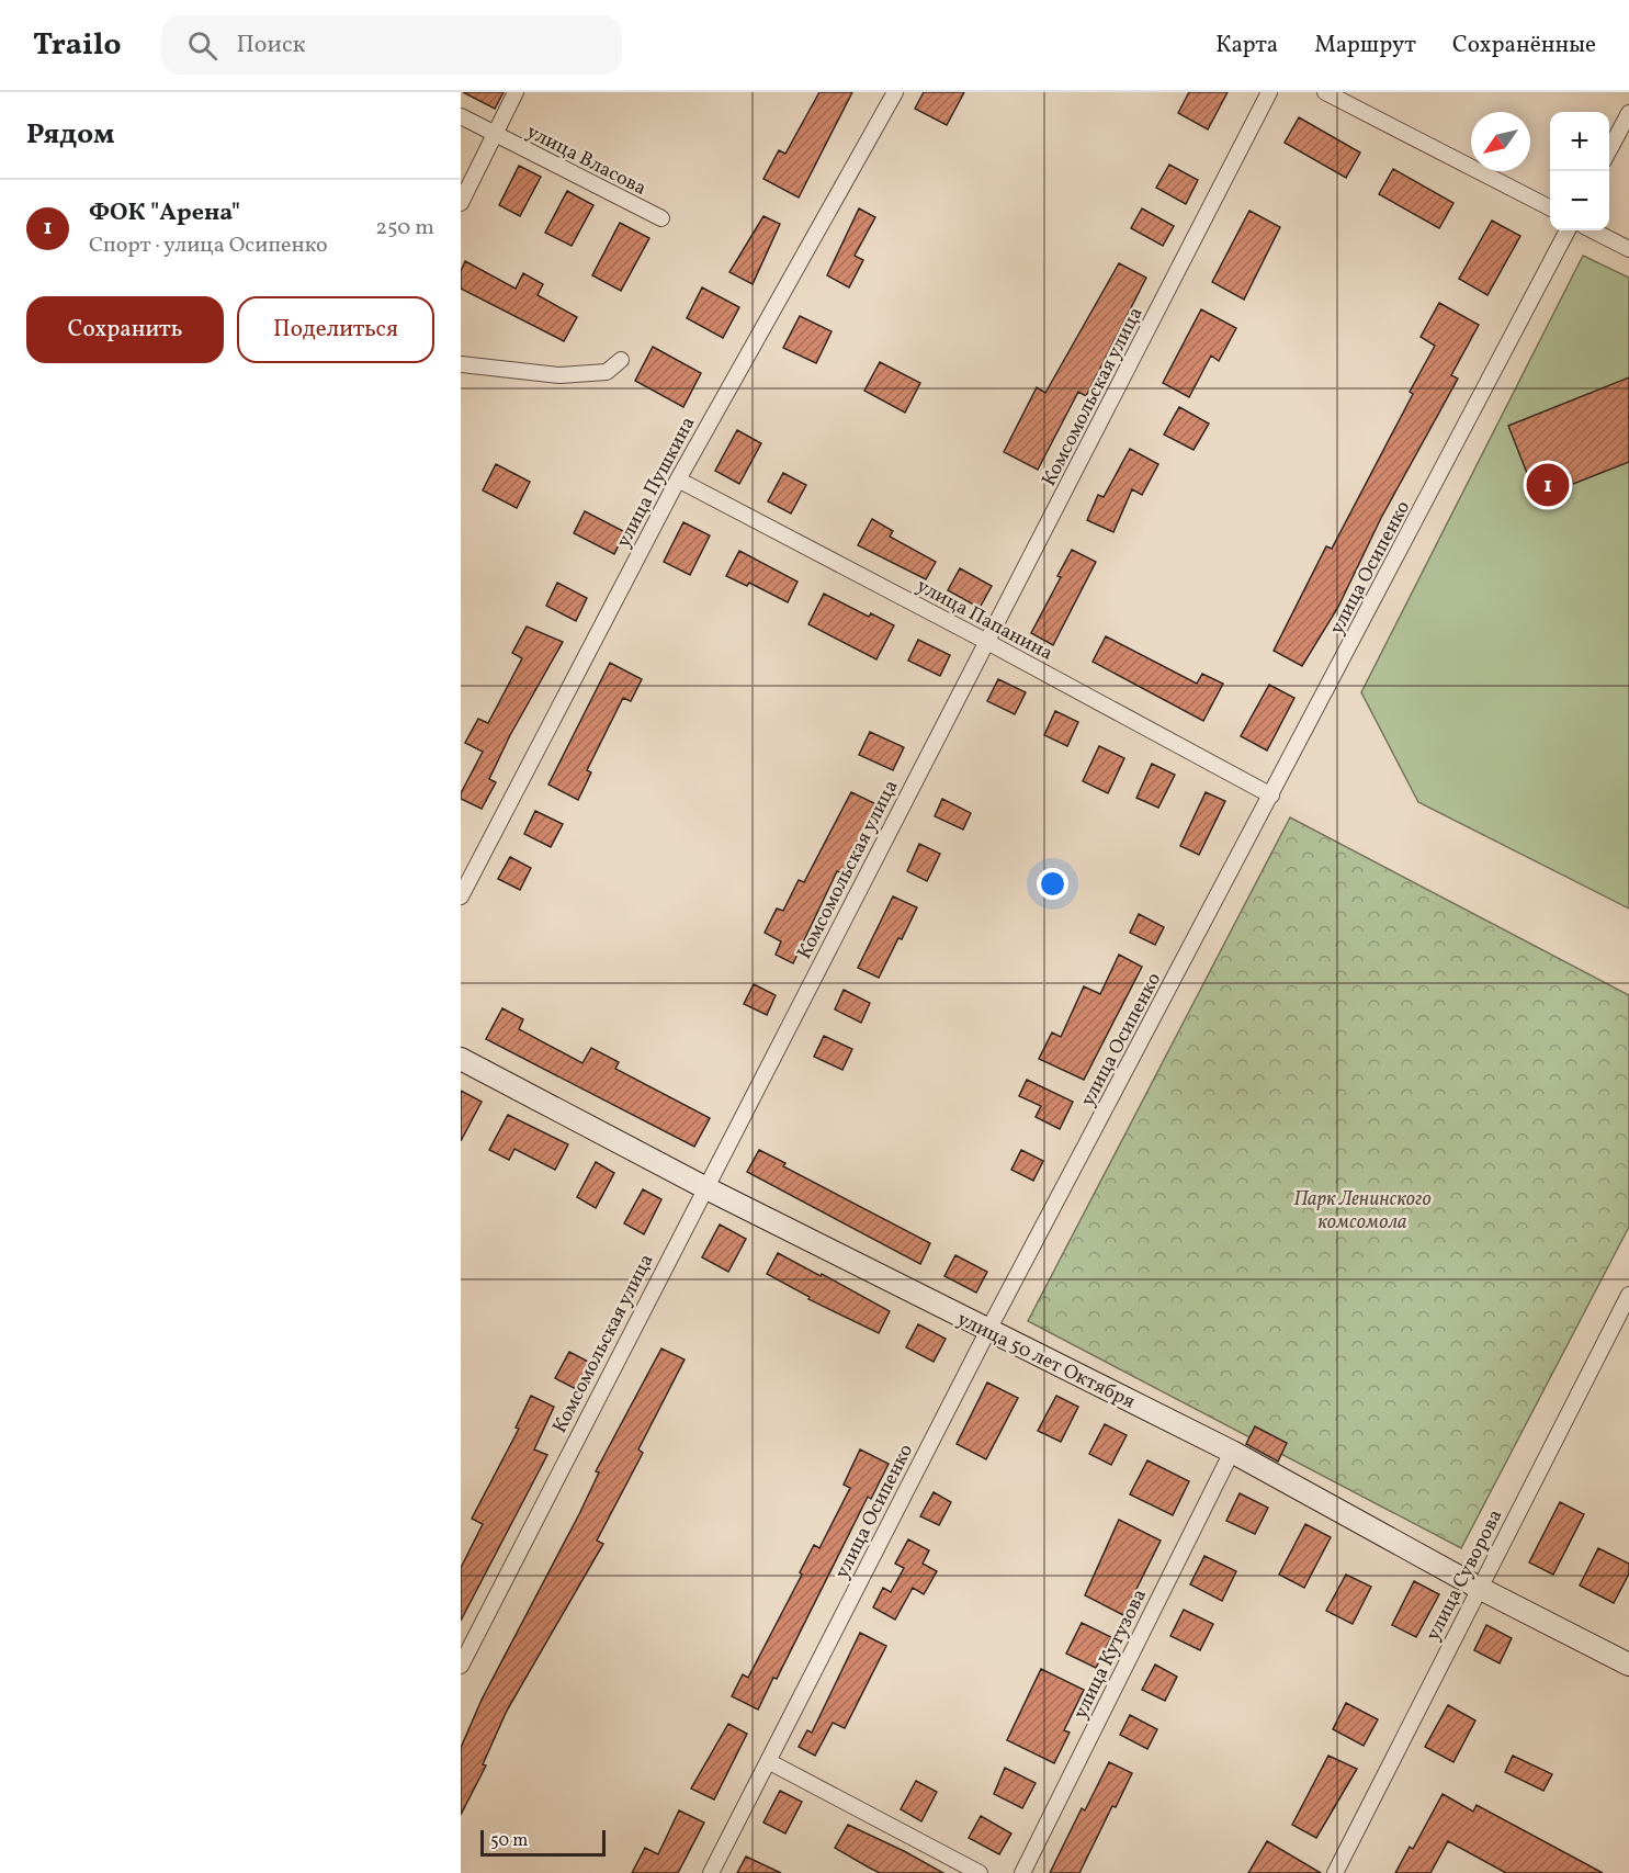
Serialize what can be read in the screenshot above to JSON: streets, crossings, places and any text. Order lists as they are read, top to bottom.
{
  "streets": {
    "street": [
      "улица Власова",
      "Комсомольская улица",
      "улица Пушкина",
      "улица Осипенко",
      "улица Папанина",
      "улица 50 лет Октября",
      "улица Суворова",
      "улица Кутузова"
    ]
  },
  "crossings": [
    ["Комсомольская улица", "улица Папанина"],
    ["Комсомольская улица", "улица 50 лет Октября"],
    ["улица Пушкина", "улица Папанина"],
    ["улица Осипенко", "улица Папанина"],
    ["улица Осипенко", "улица 50 лет Октября"],
    ["улица 50 лет Октября", "улица Суворова"],
    ["улица 50 лет Октября", "улица Кутузова"]
  ],
  "parks": ["Парк Ленинского комсомола"],
  "scale_bar": "50 m",
  "north": "bottom left",
  "page": {
    "header": "Trailo",
    "search": "Поиск",
    "nav": ["Карта", "Маршрут", "Сохранённые"],
    "heading": "Рядом",
    "map_buttons": ["+", "−"],
    "list": [
      {
        "mark": "1",
        "name": "ФОК \"Арена\"",
        "note": "Спорт · улица Осипенко",
        "value": "250 m"
      }
    ],
    "buttons": ["Сохранить", "Поделиться"],
    "pins": "1",
    "scale": "50 m"
  }
}
